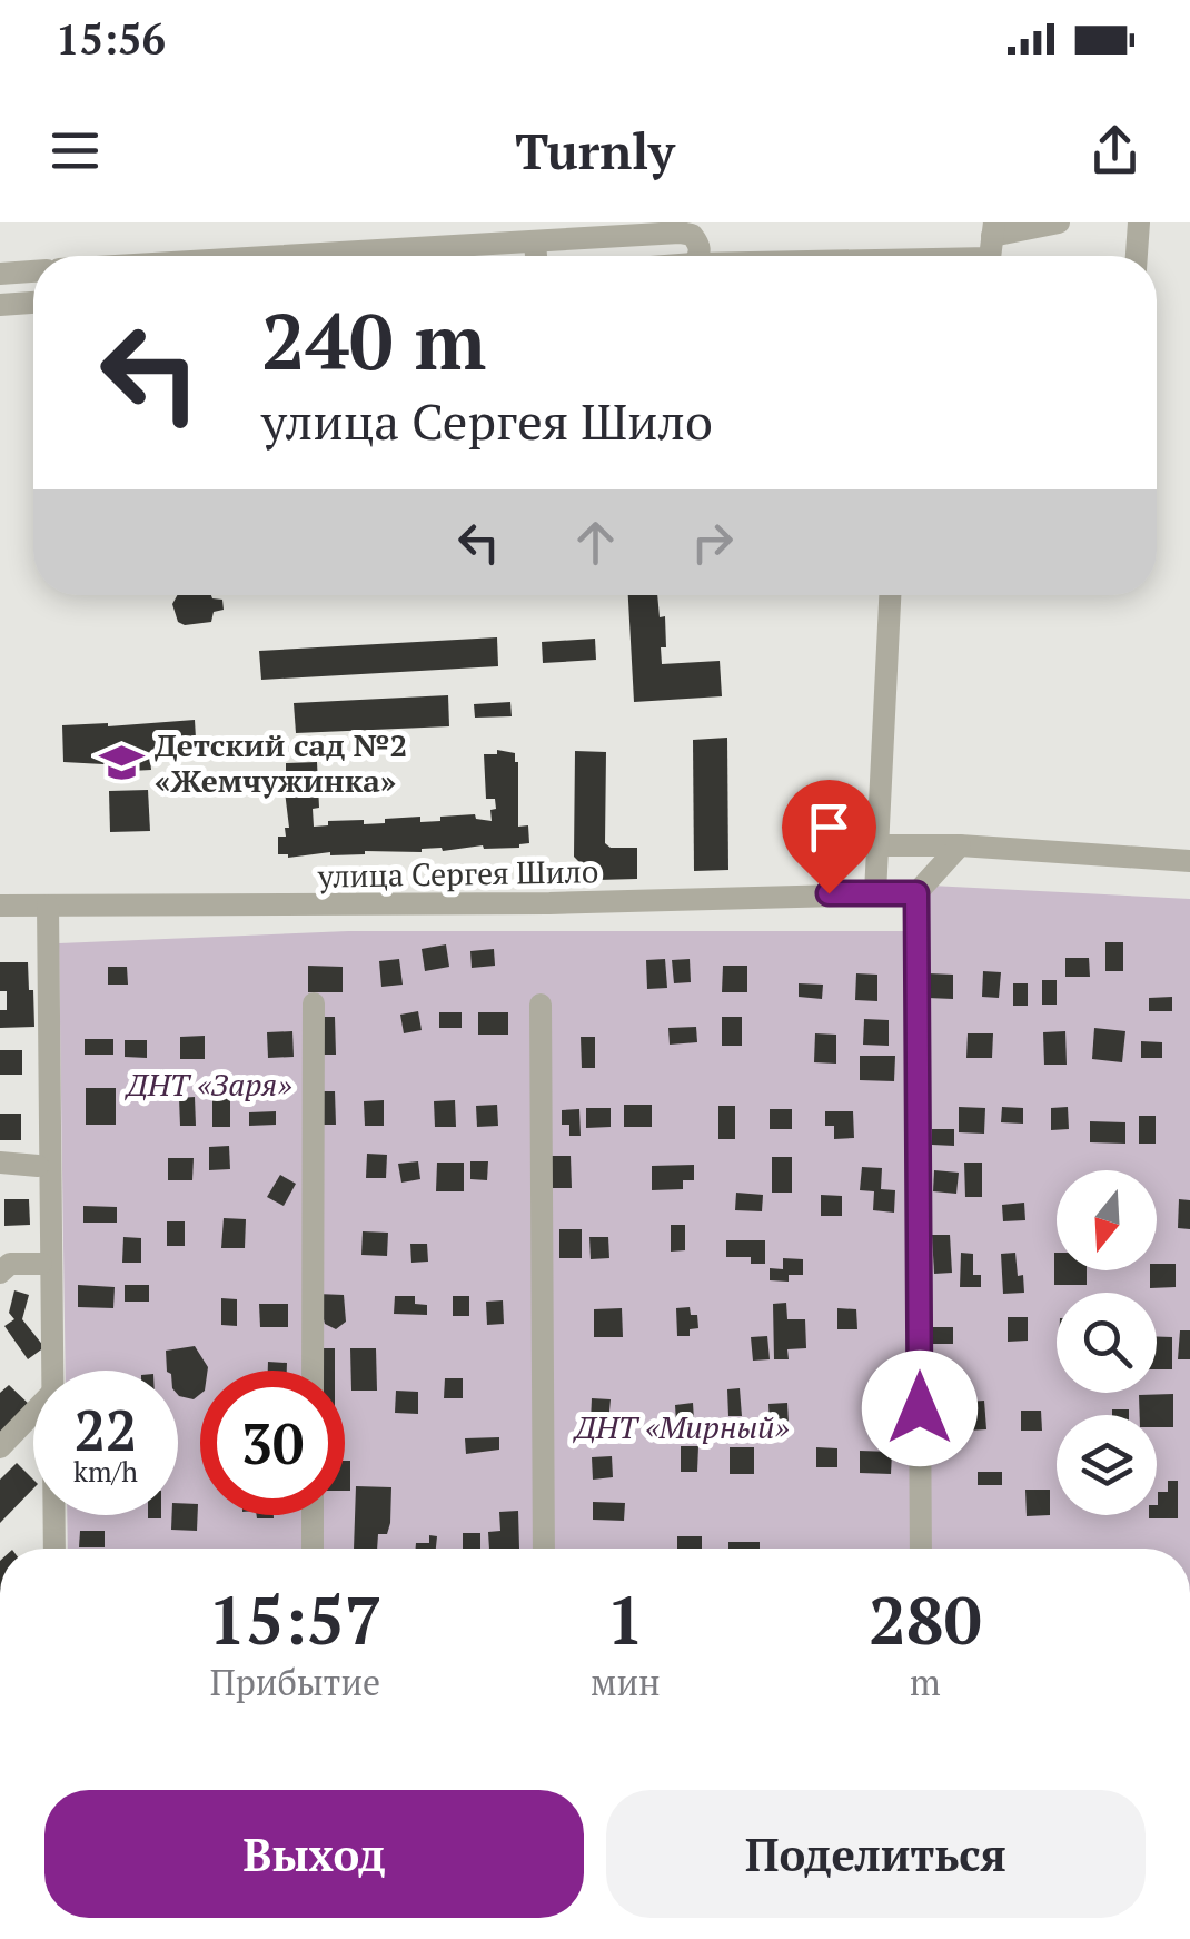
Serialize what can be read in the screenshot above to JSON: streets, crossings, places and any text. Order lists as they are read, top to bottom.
{
  "streets": {
    "street": ["улица Сергея Шило"]
  },
  "parks": ["ДНТ «Заря»", "ДНТ «Мирный»"],
  "places": {
    "school or university": ["Детский сад №2 «Жемчужинка»"]
  },
  "north": "bottom",
  "page": {
    "status": "15:56",
    "header": "Turnly",
    "turn": ["240 m", "улица Сергея Шило"],
    "speed": "22 km/h",
    "limit": "30",
    "eta": [
      "15:57",
      "Прибытие",
      "1",
      "мин",
      "280",
      "m"
    ],
    "buttons": ["Выход", "Поделиться"]
  }
}
